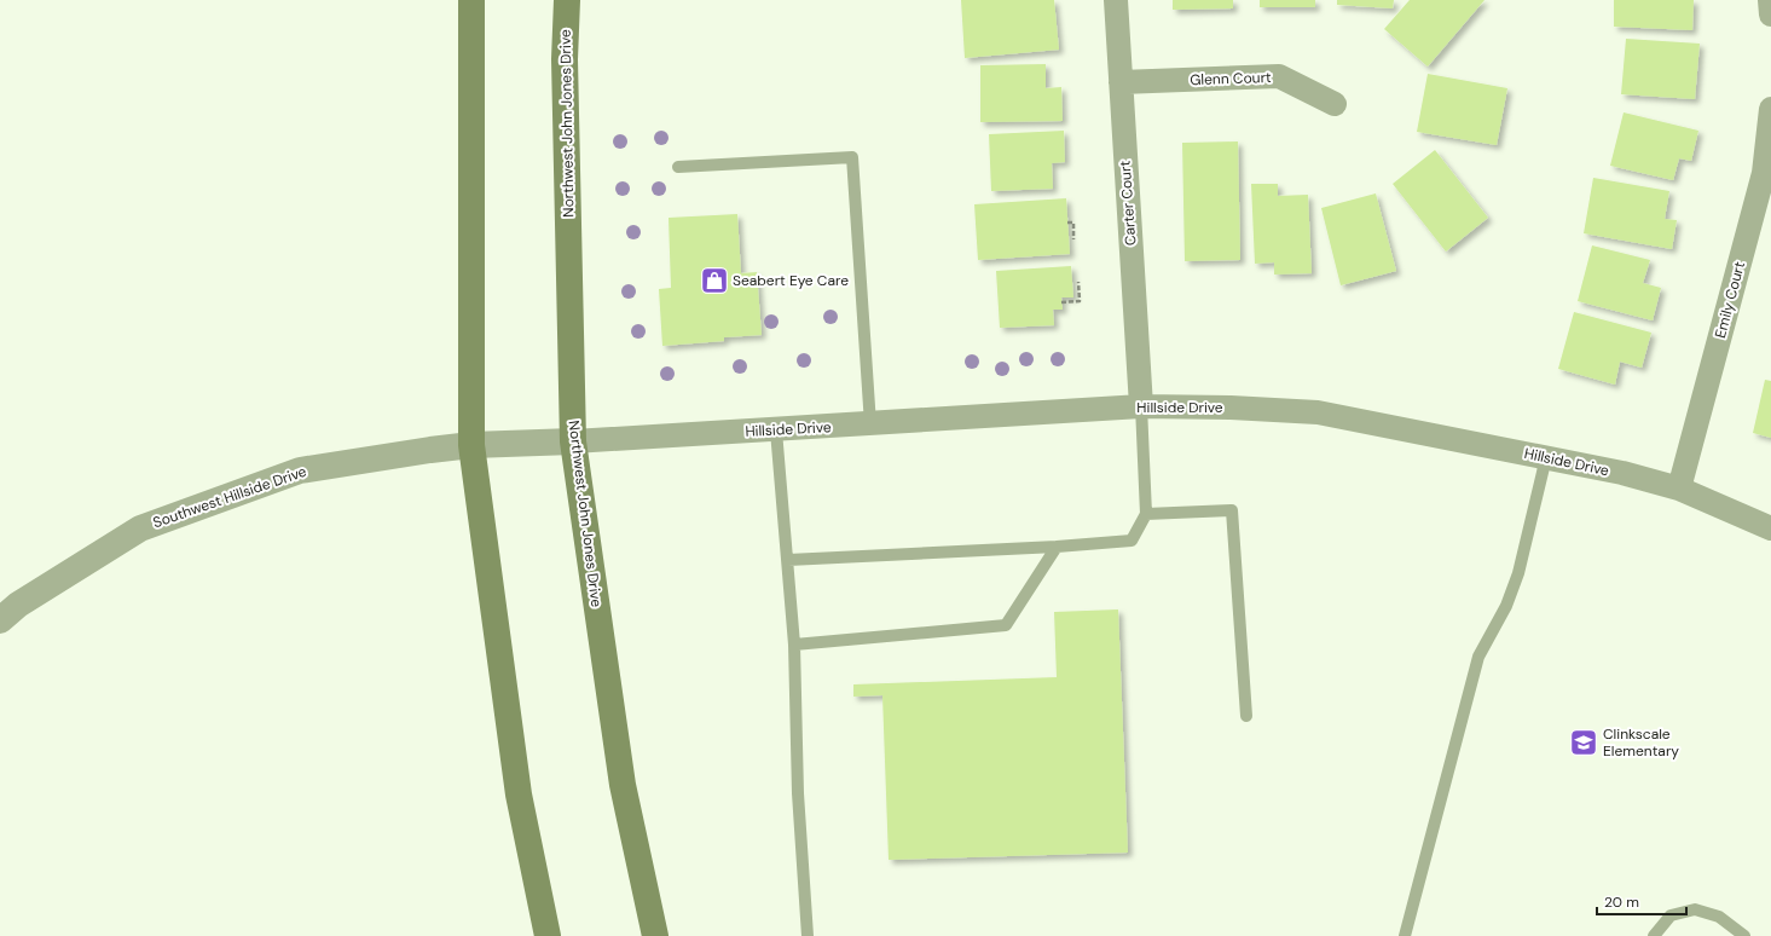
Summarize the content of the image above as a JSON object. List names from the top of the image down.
{
  "streets": {
    "main road": ["Northwest John Jones Drive"],
    "street": [
      "Glenn Court",
      "Carter Court",
      "Emily Court",
      "Hillside Drive",
      "Southwest Hillside Drive"
    ]
  },
  "crossings": [
    ["Glenn Court", "Carter Court"],
    ["Northwest John Jones Drive", "Hillside Drive"],
    ["Northwest John Jones Drive", "Southwest Hillside Drive"],
    ["Carter Court", "Hillside Drive"],
    ["Emily Court", "Hillside Drive"],
    ["Hillside Drive", "Southwest Hillside Drive"]
  ],
  "places": {
    "shop": ["Seabert Eye Care"],
    "school or university": ["Clinkscale Elementary"]
  },
  "scale_bar": "20 m"
}
